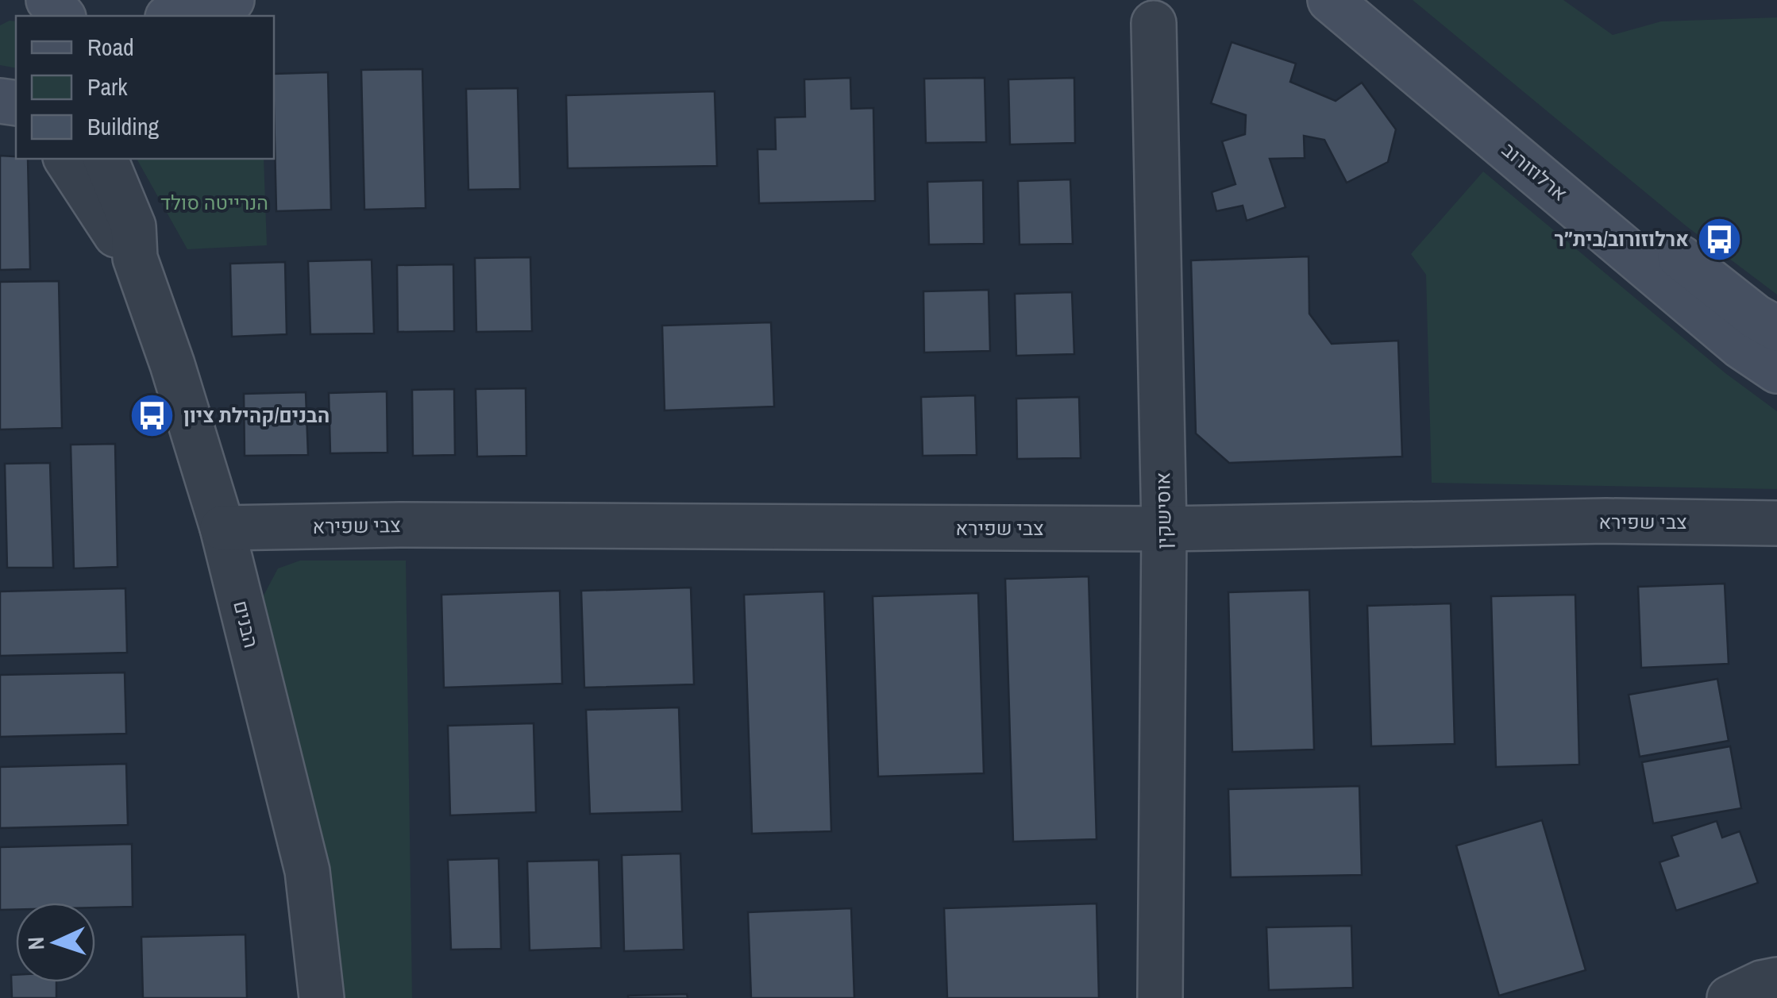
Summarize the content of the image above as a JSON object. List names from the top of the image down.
{
  "streets": {
    "main road": ["ארלוזורוב"],
    "street": ["אוסישקין", "צבי שפירא", "הבנים"]
  },
  "crossings": [
    ["אוסישקין", "צבי שפירא"],
    ["צבי שפירא", "הבנים"]
  ],
  "parks": ["הנרייטה סולד"],
  "places": {
    "bus stop": ["ארלוזורוב/בית״ר", "הבנים/קהילת ציון"]
  },
  "legend": ["Road", "Park", "Building"],
  "north": "left"
}
